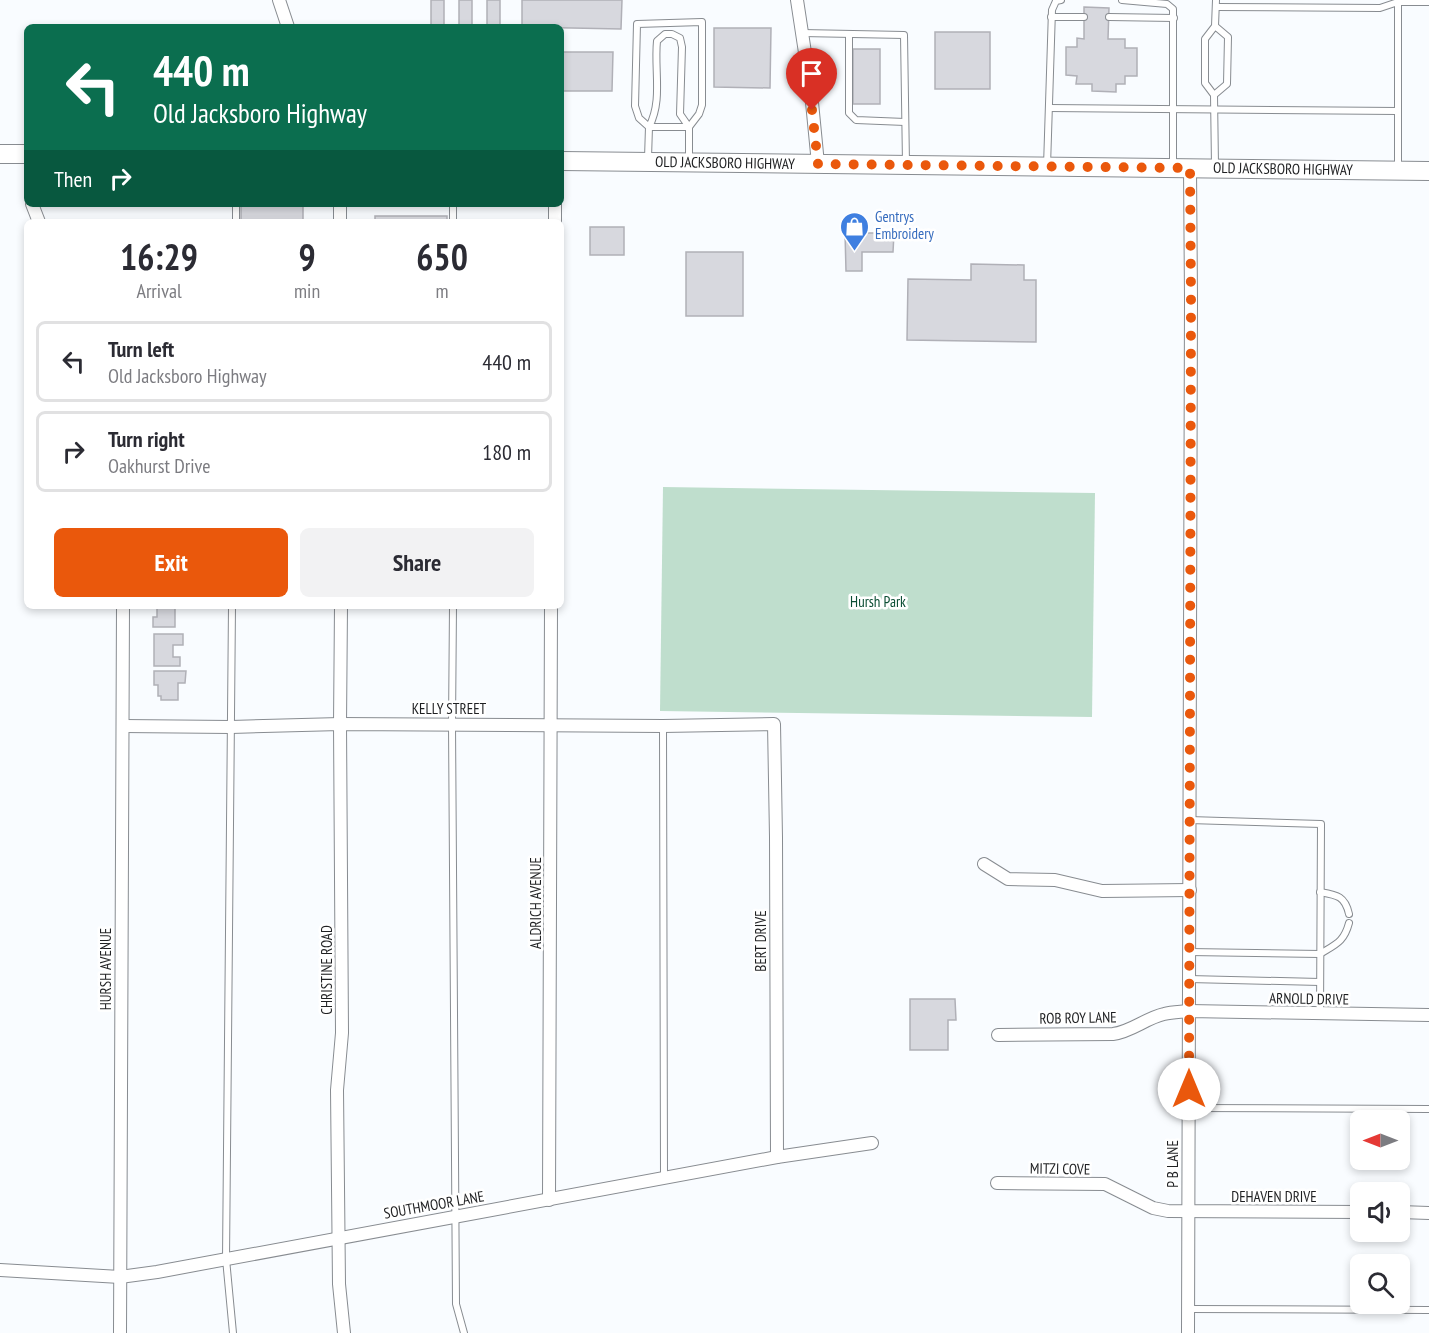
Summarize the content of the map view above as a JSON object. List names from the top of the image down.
{
  "streets": {
    "main road": ["OLD JACKSBORO HIGHWAY"],
    "street": [
      "KELLY STREET",
      "ALDRICH AVENUE",
      "BERT DRIVE",
      "HURSH AVENUE",
      "CHRISTINE ROAD",
      "ARNOLD DRIVE",
      "ROB ROY LANE",
      "P B LANE",
      "MITZI COVE",
      "DEHAVEN DRIVE",
      "SOUTHMOOR LANE"
    ]
  },
  "crossings": [
    ["OLD JACKSBORO HIGHWAY", "P B LANE"],
    ["KELLY STREET", "ALDRICH AVENUE"],
    ["KELLY STREET", "BERT DRIVE"],
    ["KELLY STREET", "HURSH AVENUE"],
    ["KELLY STREET", "CHRISTINE ROAD"],
    ["ALDRICH AVENUE", "SOUTHMOOR LANE"],
    ["BERT DRIVE", "SOUTHMOOR LANE"],
    ["HURSH AVENUE", "SOUTHMOOR LANE"],
    ["CHRISTINE ROAD", "SOUTHMOOR LANE"],
    ["ARNOLD DRIVE", "ROB ROY LANE"],
    ["ARNOLD DRIVE", "P B LANE"],
    ["ROB ROY LANE", "P B LANE"],
    ["P B LANE", "MITZI COVE"],
    ["P B LANE", "DEHAVEN DRIVE"],
    ["MITZI COVE", "DEHAVEN DRIVE"]
  ],
  "parks": ["Hursh Park"],
  "places": {
    "shop": ["Gentrys Embroidery"]
  },
  "north": "left",
  "page": {
    "turn": ["440 m", "Old Jacksboro Highway"],
    "then": "Then",
    "eta": [
      "16:29",
      "Arrival",
      "9",
      "min",
      "650",
      "m"
    ],
    "list": [
      {
        "name": "Turn left",
        "note": "Old Jacksboro Highway",
        "value": "440 m"
      },
      {
        "name": "Turn right",
        "note": "Oakhurst Drive",
        "value": "180 m"
      }
    ],
    "buttons": ["Exit", "Share"]
  }
}
